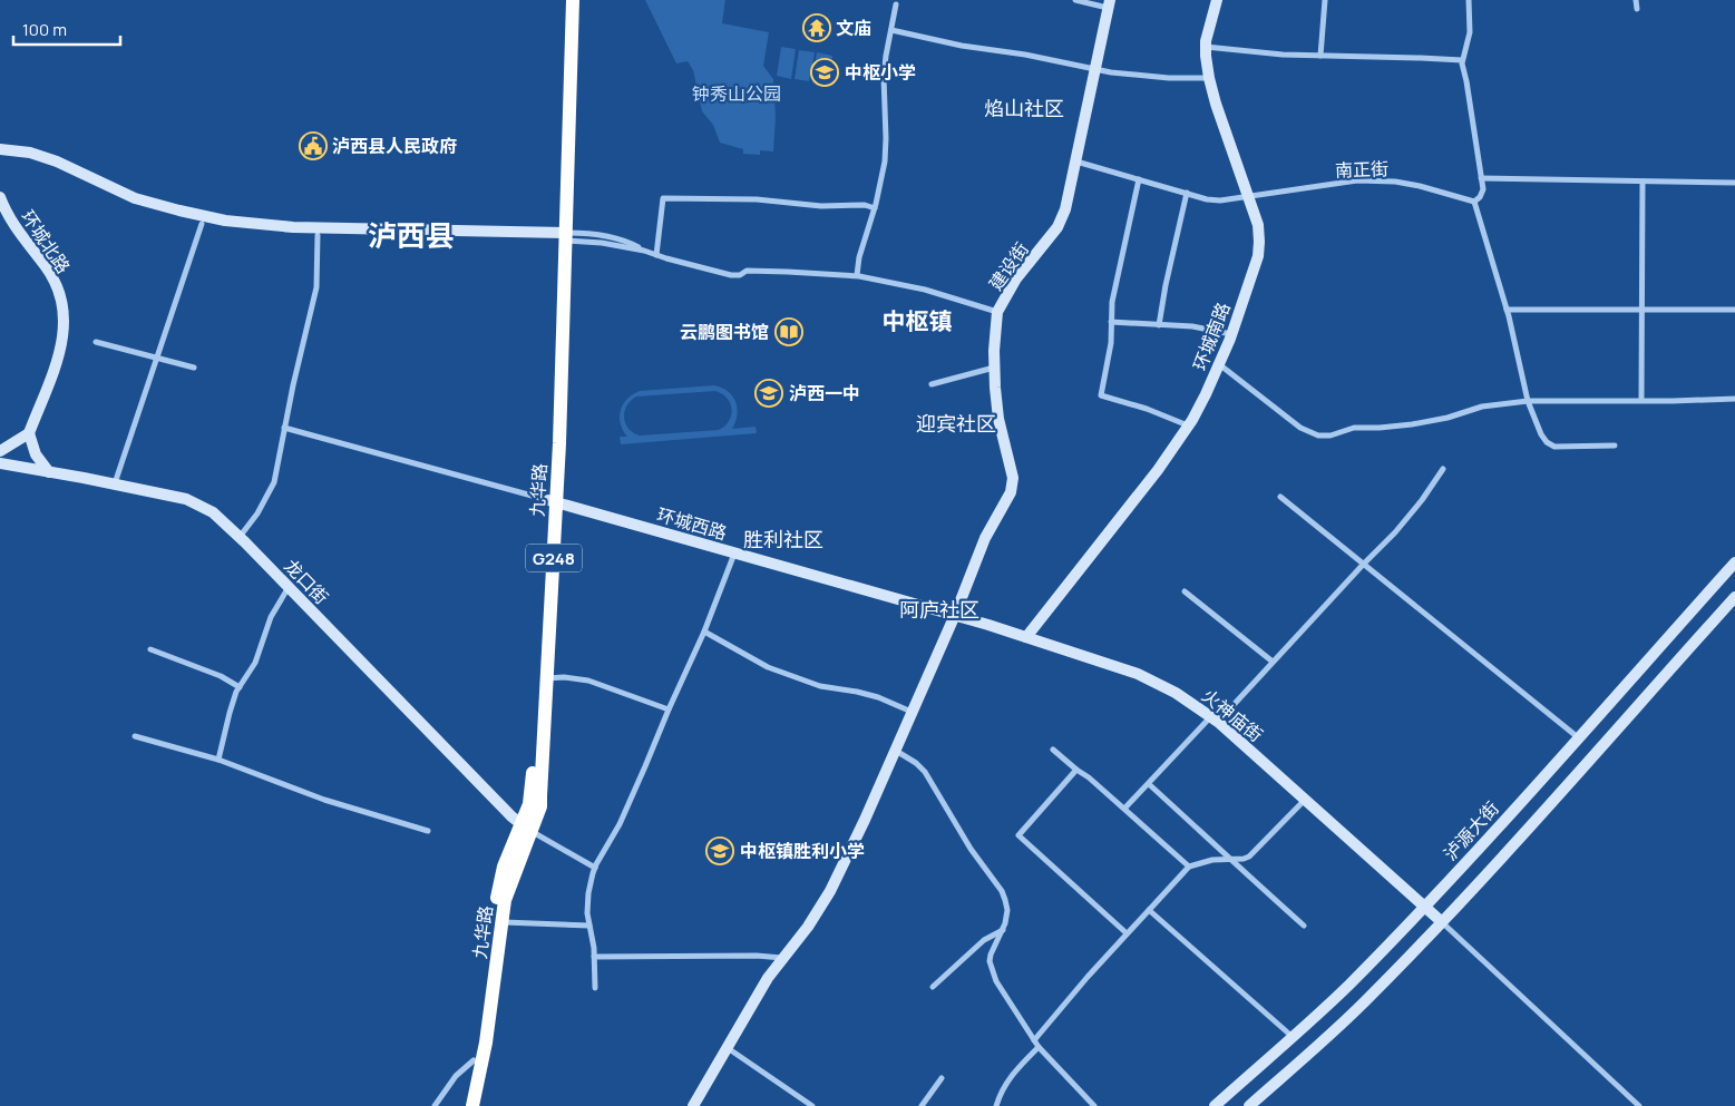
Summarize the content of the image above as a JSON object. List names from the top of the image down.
{
  "streets": {
    "highway": ["九华路", "G248"],
    "main road": [
      "环城北路",
      "建设街",
      "环城南路",
      "环城西路",
      "龙口街",
      "火神庙街",
      "泸源大街"
    ],
    "street": ["南正街"]
  },
  "crossings": [
    ["南正街", "建设街"],
    ["南正街", "环城南路"],
    ["建设街", "环城西路"],
    ["建设街", "火神庙街"],
    ["环城南路", "火神庙街"],
    ["九华路", "环城西路"],
    ["九华路", "龙口街"],
    ["环城西路", "火神庙街"],
    ["火神庙街", "泸源大街"]
  ],
  "districts": [
    "焰山社区",
    "泸西县",
    "中枢镇",
    "迎宾社区",
    "胜利社区",
    "阿庐社区"
  ],
  "parks": ["钟秀山公园"],
  "places": {
    "temple": ["文庙"],
    "school or university": ["中枢小学", "泸西一中", "中枢镇胜利小学"],
    "public building": ["泸西县人民政府"],
    "library": ["云鹏图书馆"]
  },
  "scale_bar": "100 m"
}
